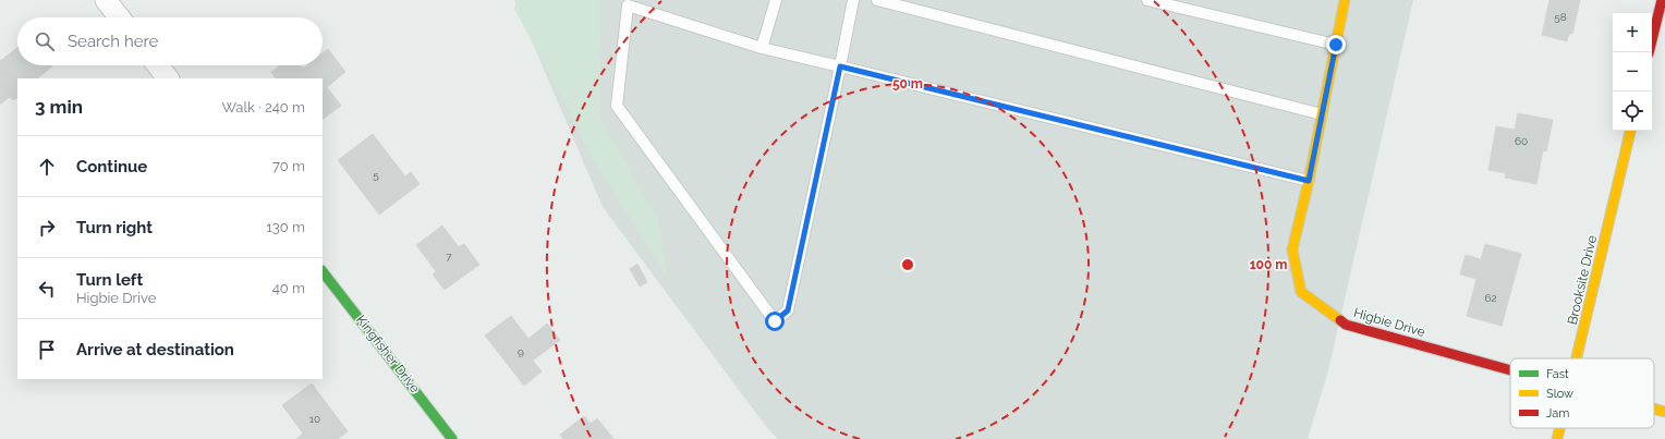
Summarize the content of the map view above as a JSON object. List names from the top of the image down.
{
  "streets": {
    "street": ["Brooksite Drive", "Higbie Drive", "Kingfisher Drive"]
  },
  "house_numbers": [
    "58",
    "60",
    "5",
    "7",
    "62",
    "9",
    "10"
  ],
  "legend": ["Fast", "Slow", "Jam"],
  "page": {
    "map_buttons": ["+", "−"],
    "search": "Search here",
    "heading": ["3 min", "Walk · 240 m"],
    "list": [
      ["Continue", "70 m"],
      ["Turn right", "130 m"],
      ["Turn left", "Higbie Drive", "40 m"],
      "Arrive at destination"
    ]
  },
  "rings": ["50 m", "100 m"]
}
